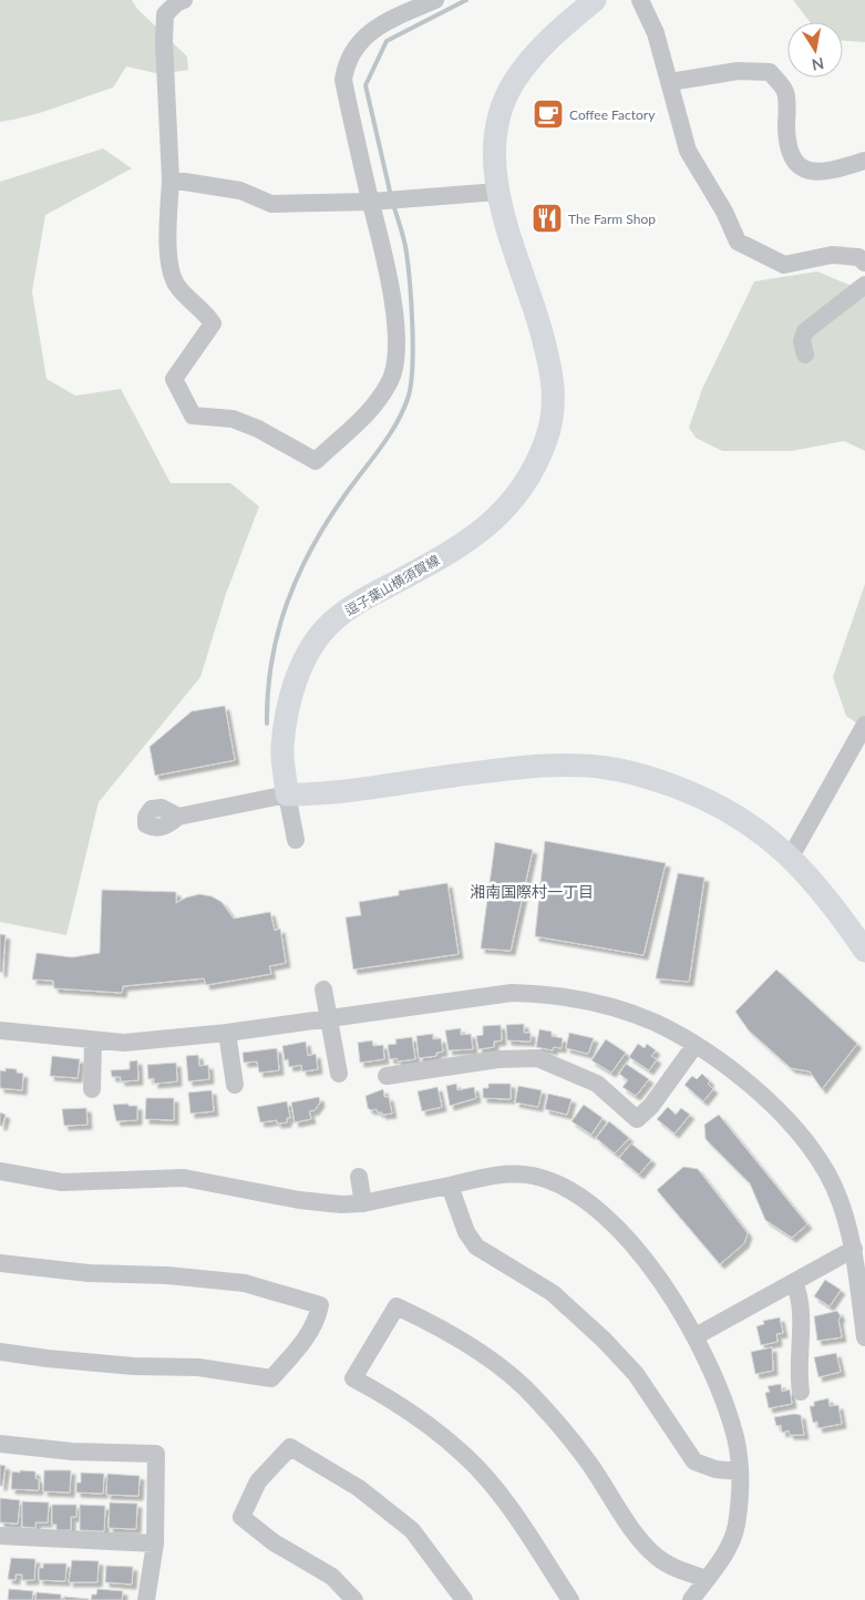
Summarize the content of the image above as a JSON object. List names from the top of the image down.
{
  "streets": {
    "main road": ["逗子葉山横須賀線"]
  },
  "districts": ["湘南国際村一丁目"],
  "places": {
    "cafe": ["Coffee Factory"],
    "restaurant": ["The Farm Shop"]
  },
  "north": "bottom"
}
